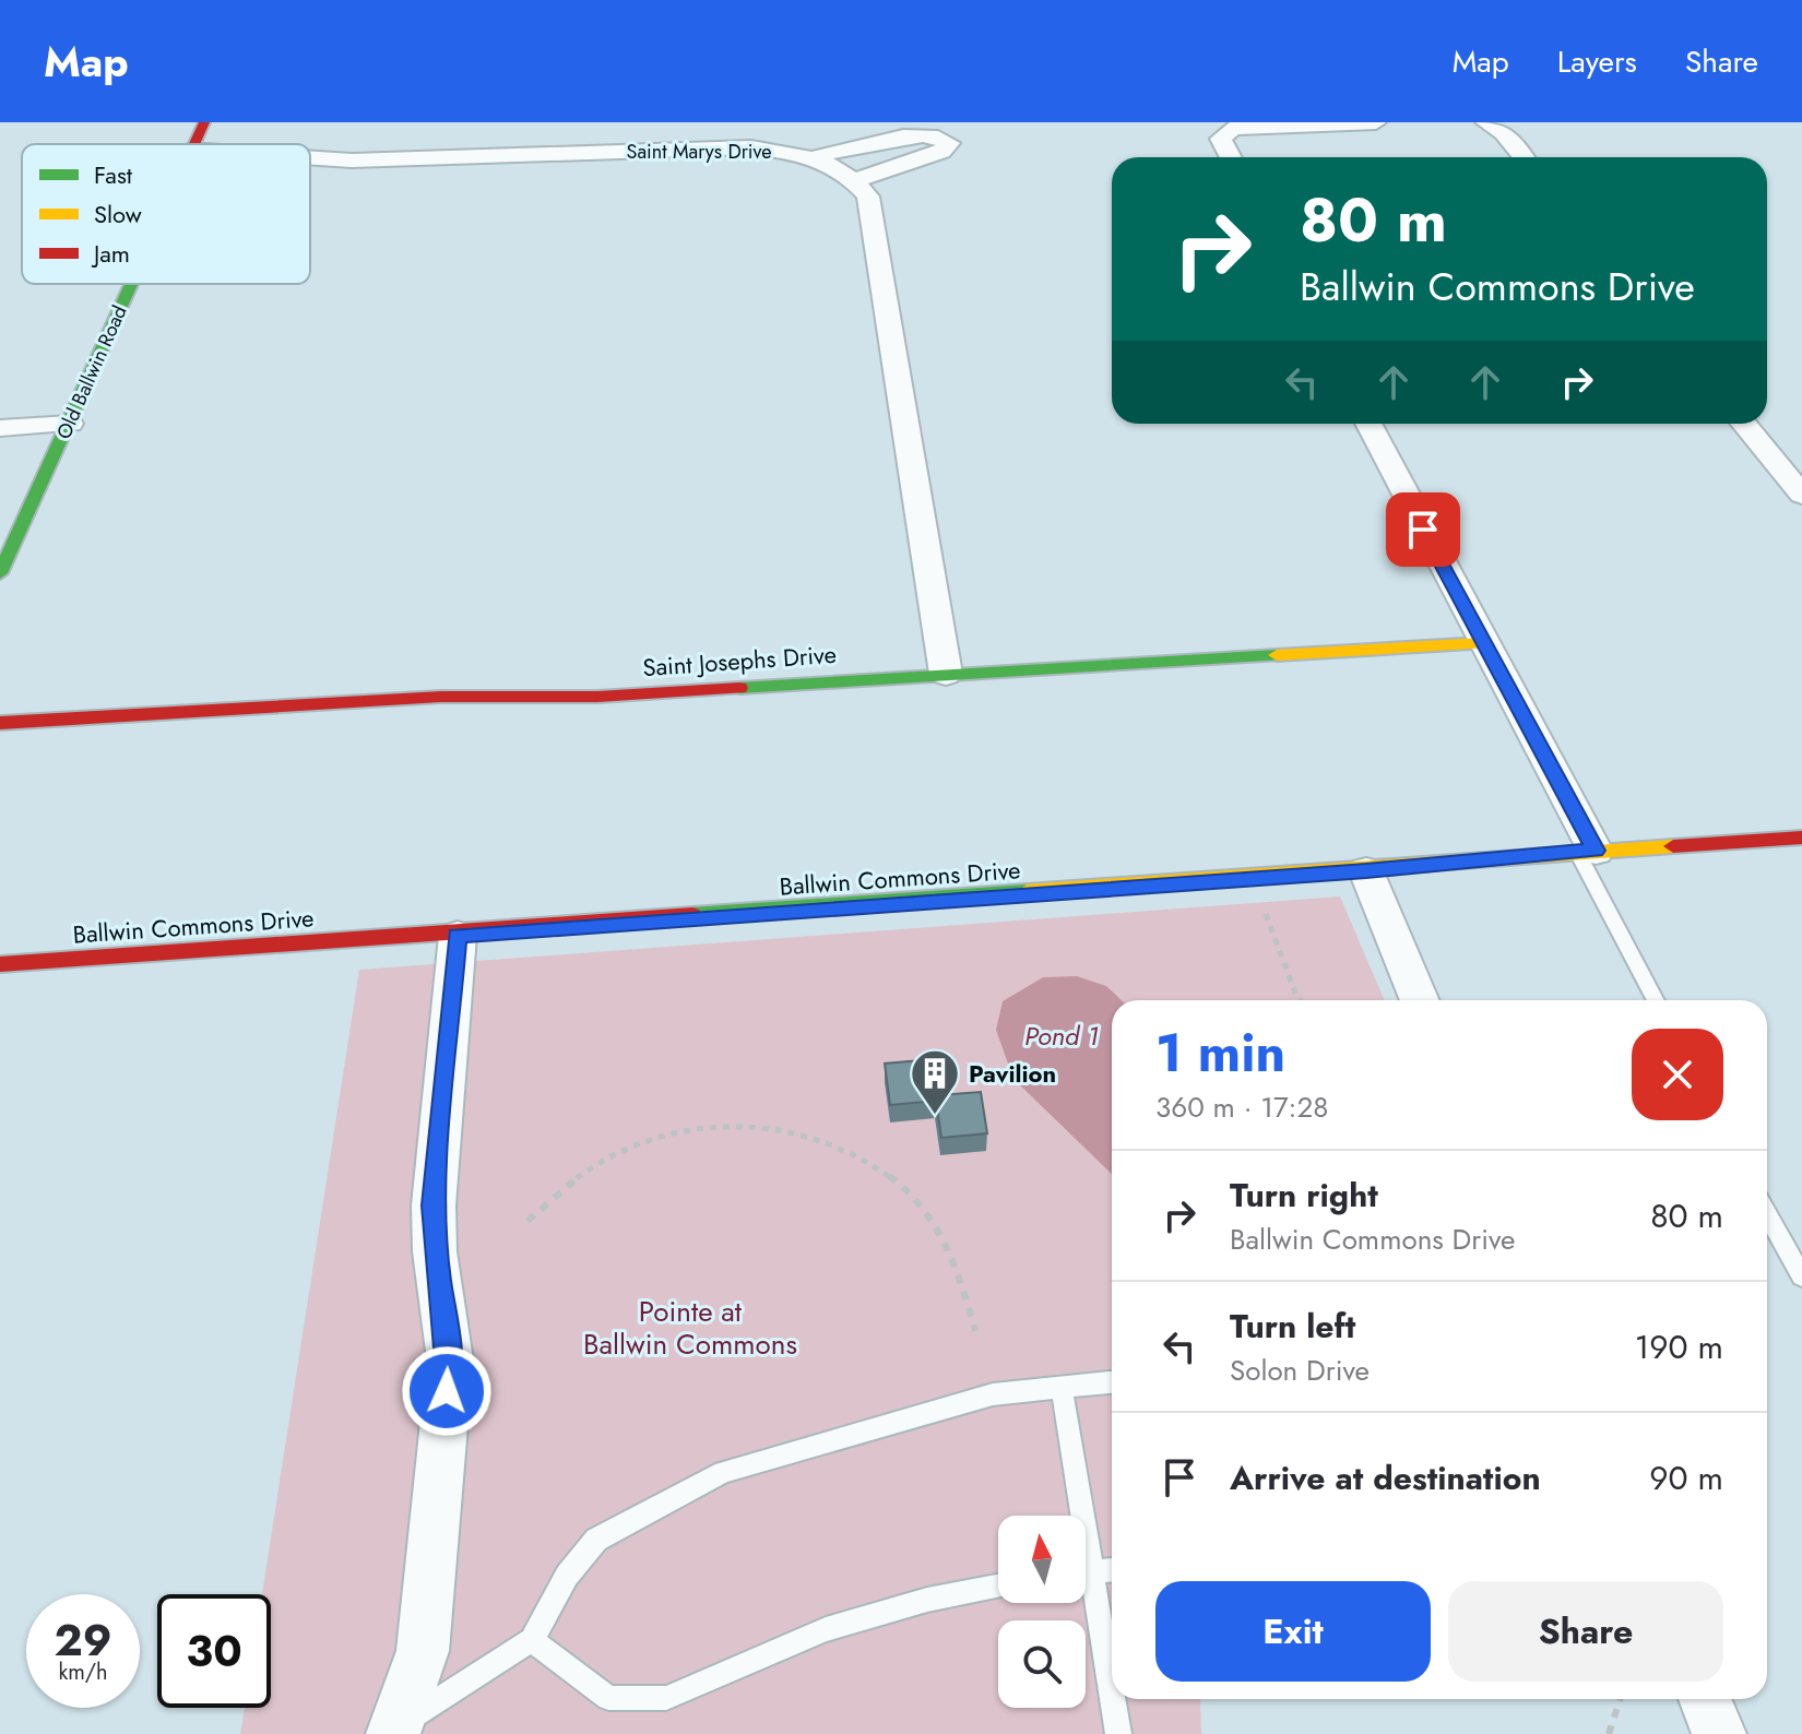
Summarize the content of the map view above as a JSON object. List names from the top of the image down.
{
  "streets": {
    "street": [
      "Saint Marys Drive",
      "Old Ballwin Road",
      "Saint Josephs Drive",
      "Ballwin Commons Drive"
    ]
  },
  "water": ["Pond 1"],
  "parks": ["Pointe at Ballwin Commons"],
  "places": {
    "building": ["Pavilion"]
  },
  "legend": ["Fast", "Slow", "Jam"],
  "north": "top",
  "page": {
    "header": "Map",
    "nav": ["Map", "Layers", "Share"],
    "turn": ["80 m", "Ballwin Commons Drive"],
    "heading": ["1 min", "360 m · 17:28"],
    "list": [
      {
        "name": "Turn right",
        "note": "Ballwin Commons Drive",
        "value": "80 m"
      },
      {
        "name": "Turn left",
        "note": "Solon Drive",
        "value": "190 m"
      },
      {
        "name": "Arrive at destination",
        "value": "90 m"
      }
    ],
    "buttons": ["Exit", "Share"],
    "speed": "29 km/h",
    "limit": "30"
  }
}
